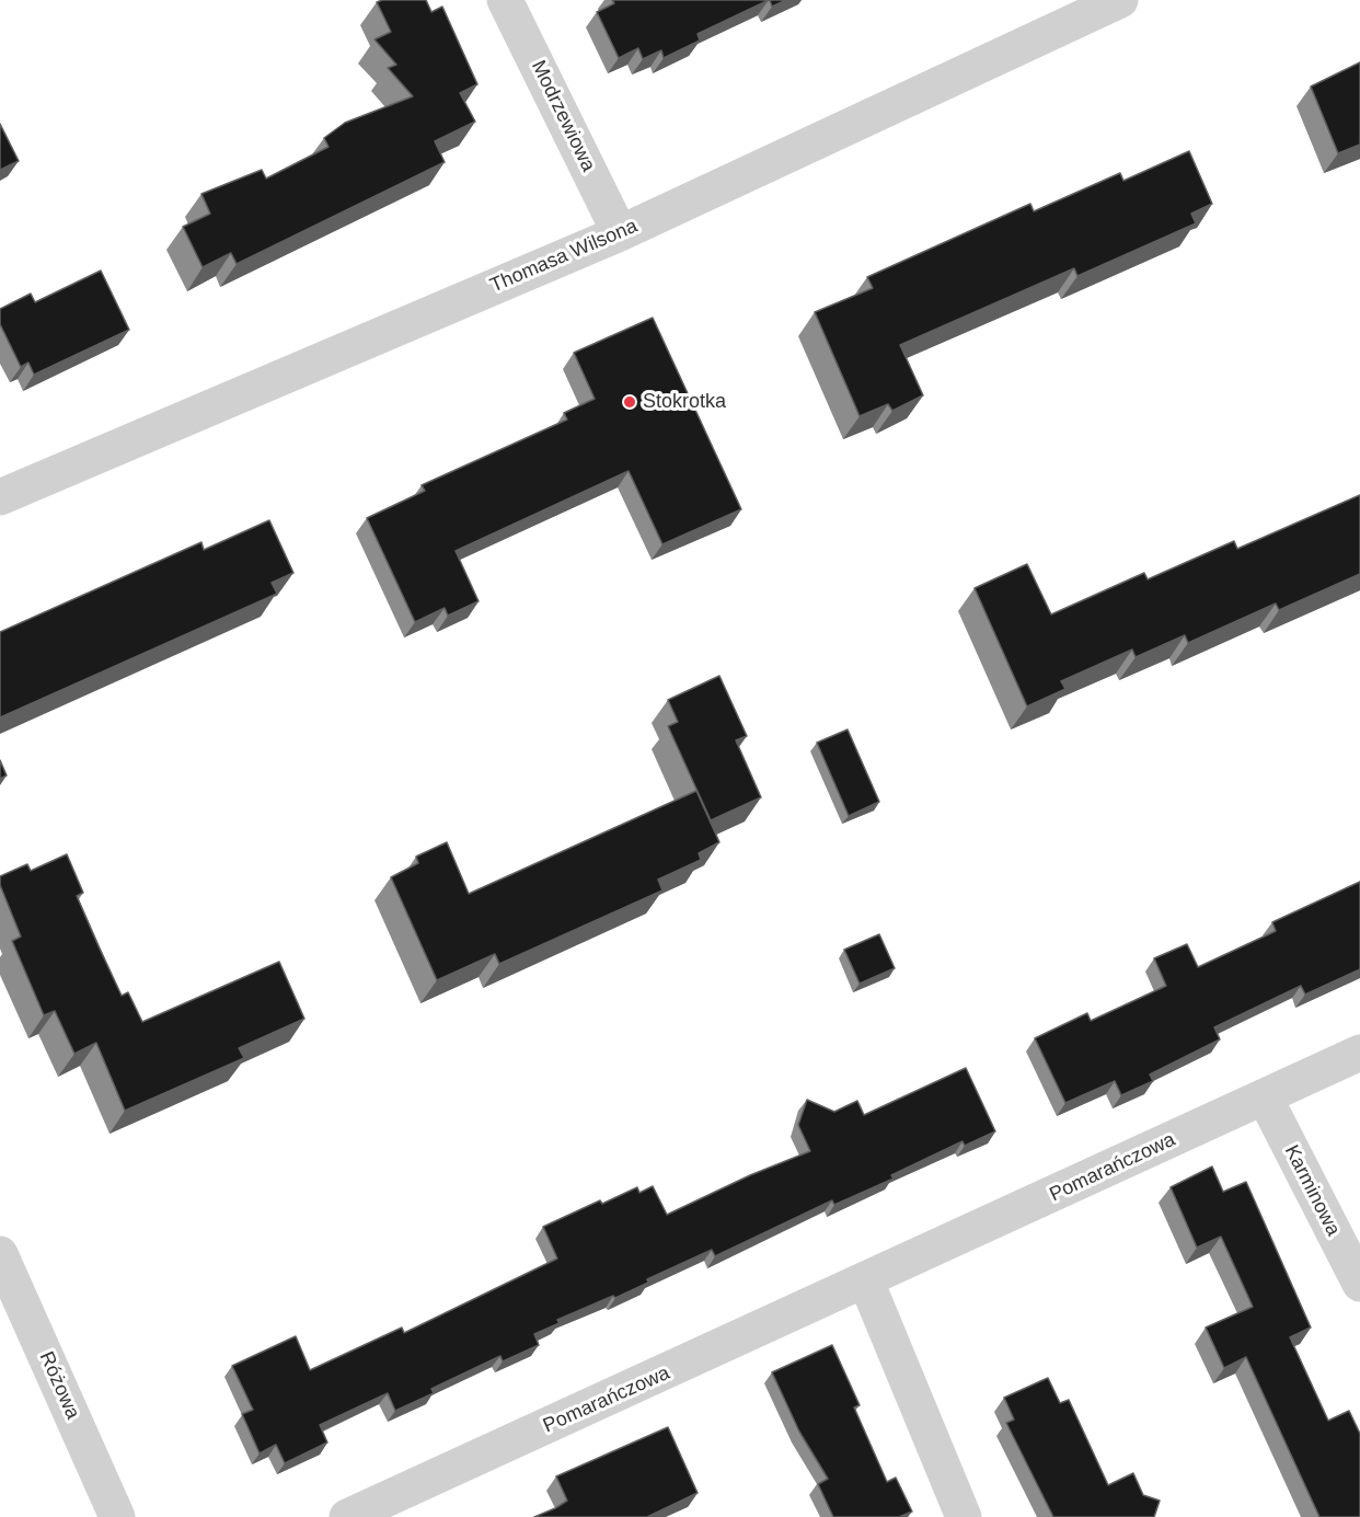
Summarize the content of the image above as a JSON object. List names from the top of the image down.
{
  "streets": {
    "street": [
      "Modrzewiowa",
      "Thomasa Wilsona",
      "Pomarańczowa",
      "Karminowa",
      "Różowa"
    ]
  },
  "crossings": [
    ["Modrzewiowa", "Thomasa Wilsona"],
    ["Pomarańczowa", "Karminowa"]
  ],
  "places": ["Stokrotka"]
}
